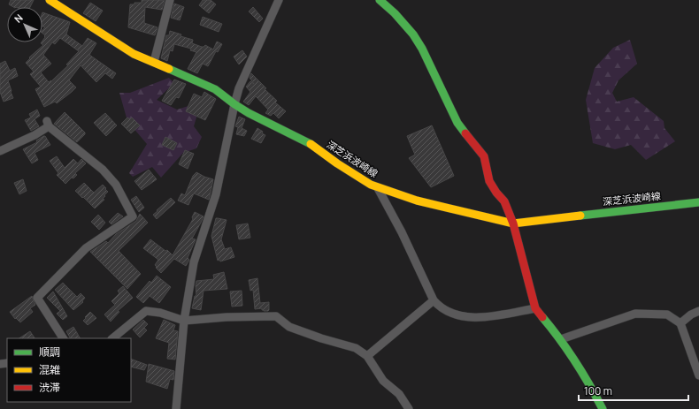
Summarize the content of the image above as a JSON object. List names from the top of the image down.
{
  "streets": {
    "main road": ["深芝浜波崎線"]
  },
  "legend": ["順調", "混雑", "渋滞"],
  "scale_bar": "100 m",
  "north": "top left"
}
